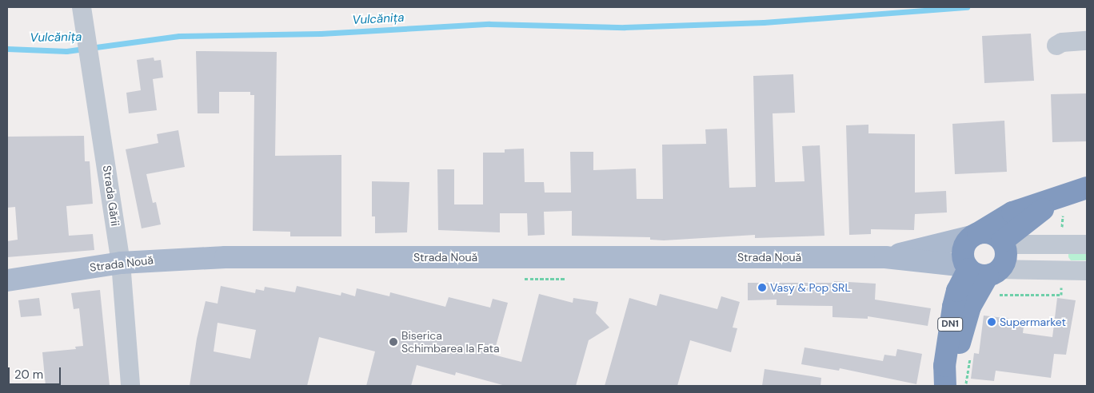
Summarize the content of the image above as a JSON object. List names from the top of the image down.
{
  "streets": {
    "highway": ["DN1"],
    "main road": ["Strada Nouă"],
    "street": ["Strada Gării"]
  },
  "crossings": [
    ["Strada Gării", "Strada Nouă"],
    ["Strada Nouă", "DN1"]
  ],
  "water": ["Vulcănița"],
  "places": ["Vasy & Pop SRL", "Supermarket", "Biserica Schimbarea la Fata"],
  "scale_bar": "20 m"
}
